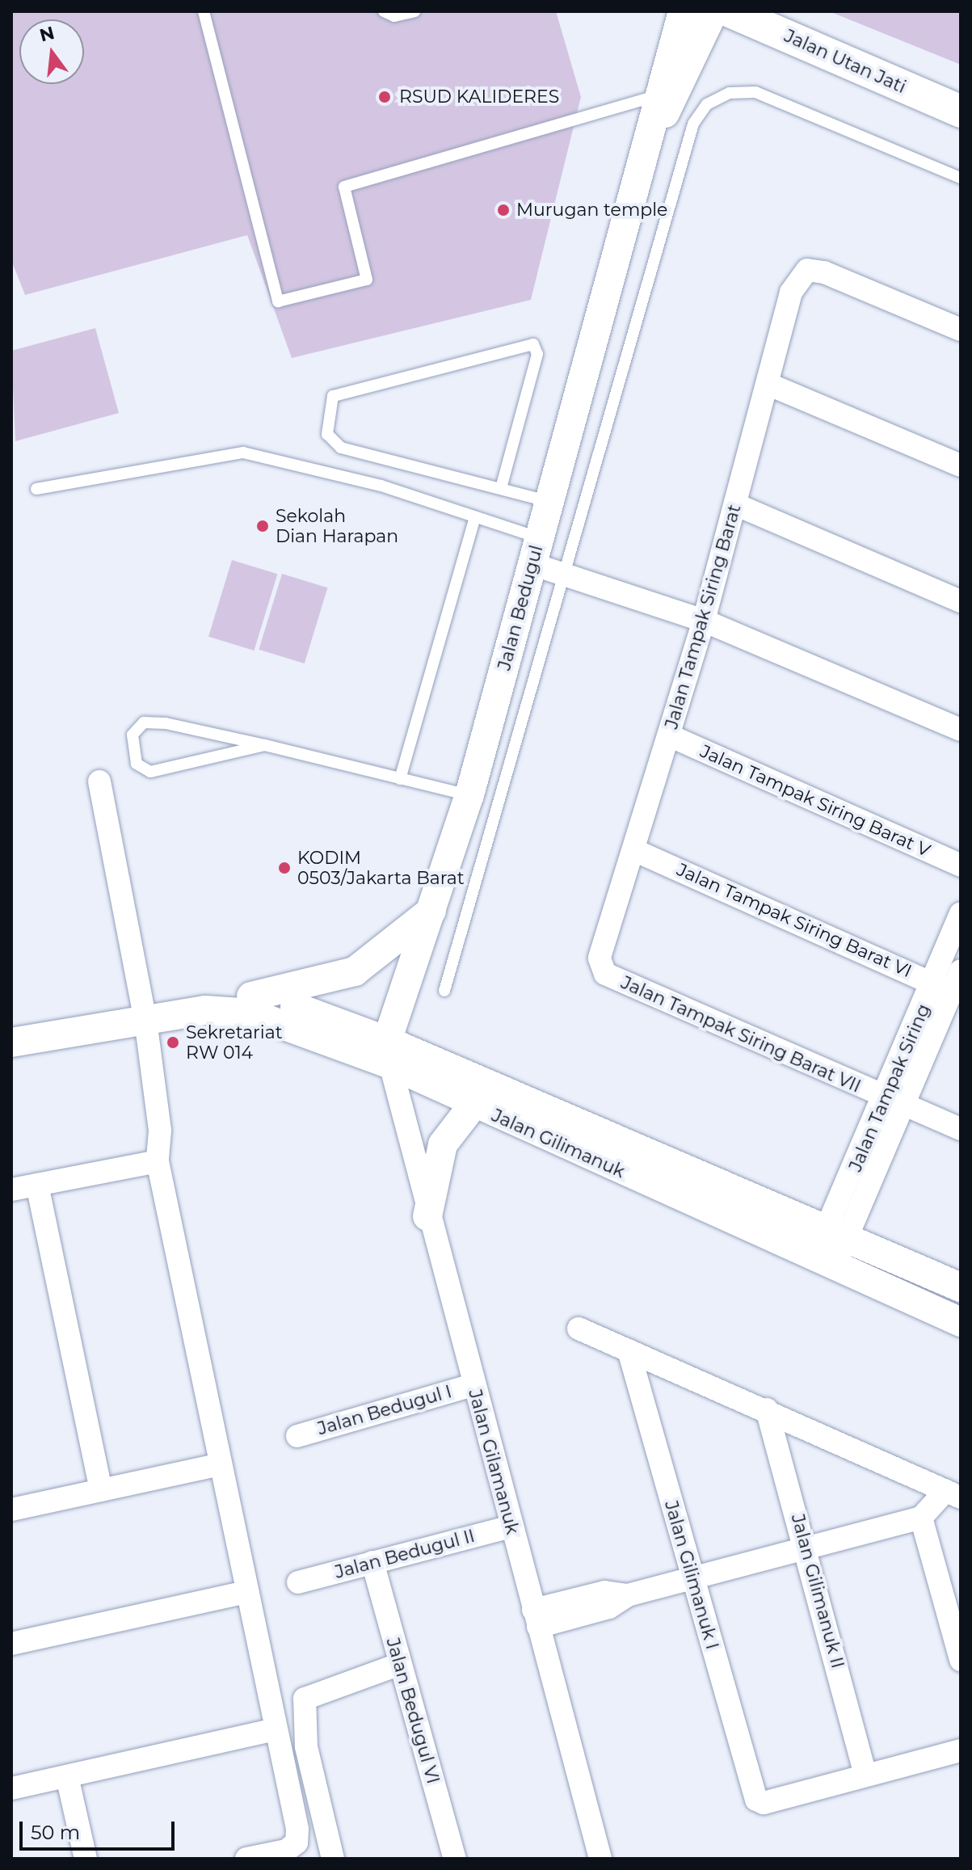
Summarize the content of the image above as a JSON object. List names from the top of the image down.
{
  "streets": {
    "main road": ["Jalan Utan Jati"],
    "street": [
      "Jalan Bedugul",
      "Jalan Tampak Siring Barat",
      "Jalan Tampak Siring Barat V",
      "Jalan Tampak Siring Barat VI",
      "Jalan Tampak Siring Barat VII",
      "Jalan Tampak Siring",
      "Jalan Gilimanuk",
      "Jalan Bedugul I",
      "Jalan Gilamanuk",
      "Jalan Bedugul II",
      "Jalan Gilimanuk I",
      "Jalan Gilimanuk II",
      "Jalan Bedugul VI"
    ]
  },
  "crossings": [
    ["Jalan Bedugul", "Jalan Gilimanuk"],
    ["Jalan Bedugul", "Jalan Gilamanuk"],
    ["Jalan Tampak Siring Barat", "Jalan Tampak Siring Barat V"],
    ["Jalan Tampak Siring Barat", "Jalan Tampak Siring Barat VI"],
    ["Jalan Tampak Siring Barat", "Jalan Tampak Siring Barat VII"],
    ["Jalan Tampak Siring Barat VI", "Jalan Tampak Siring"],
    ["Jalan Tampak Siring Barat VII", "Jalan Tampak Siring"],
    ["Jalan Tampak Siring", "Jalan Gilimanuk"],
    ["Jalan Gilimanuk", "Jalan Gilamanuk"],
    ["Jalan Bedugul I", "Jalan Gilamanuk"],
    ["Jalan Gilamanuk", "Jalan Bedugul II"],
    ["Jalan Bedugul II", "Jalan Bedugul VI"],
    ["Jalan Gilimanuk I", "Jalan Gilimanuk II"]
  ],
  "places": [
    "RSUD KALIDERES",
    "Murugan temple",
    "Sekolah Dian Harapan",
    "KODIM 0503/Jakarta Barat",
    "Sekretariat RW 014"
  ],
  "scale_bar": "50 m",
  "north": "top"
}
